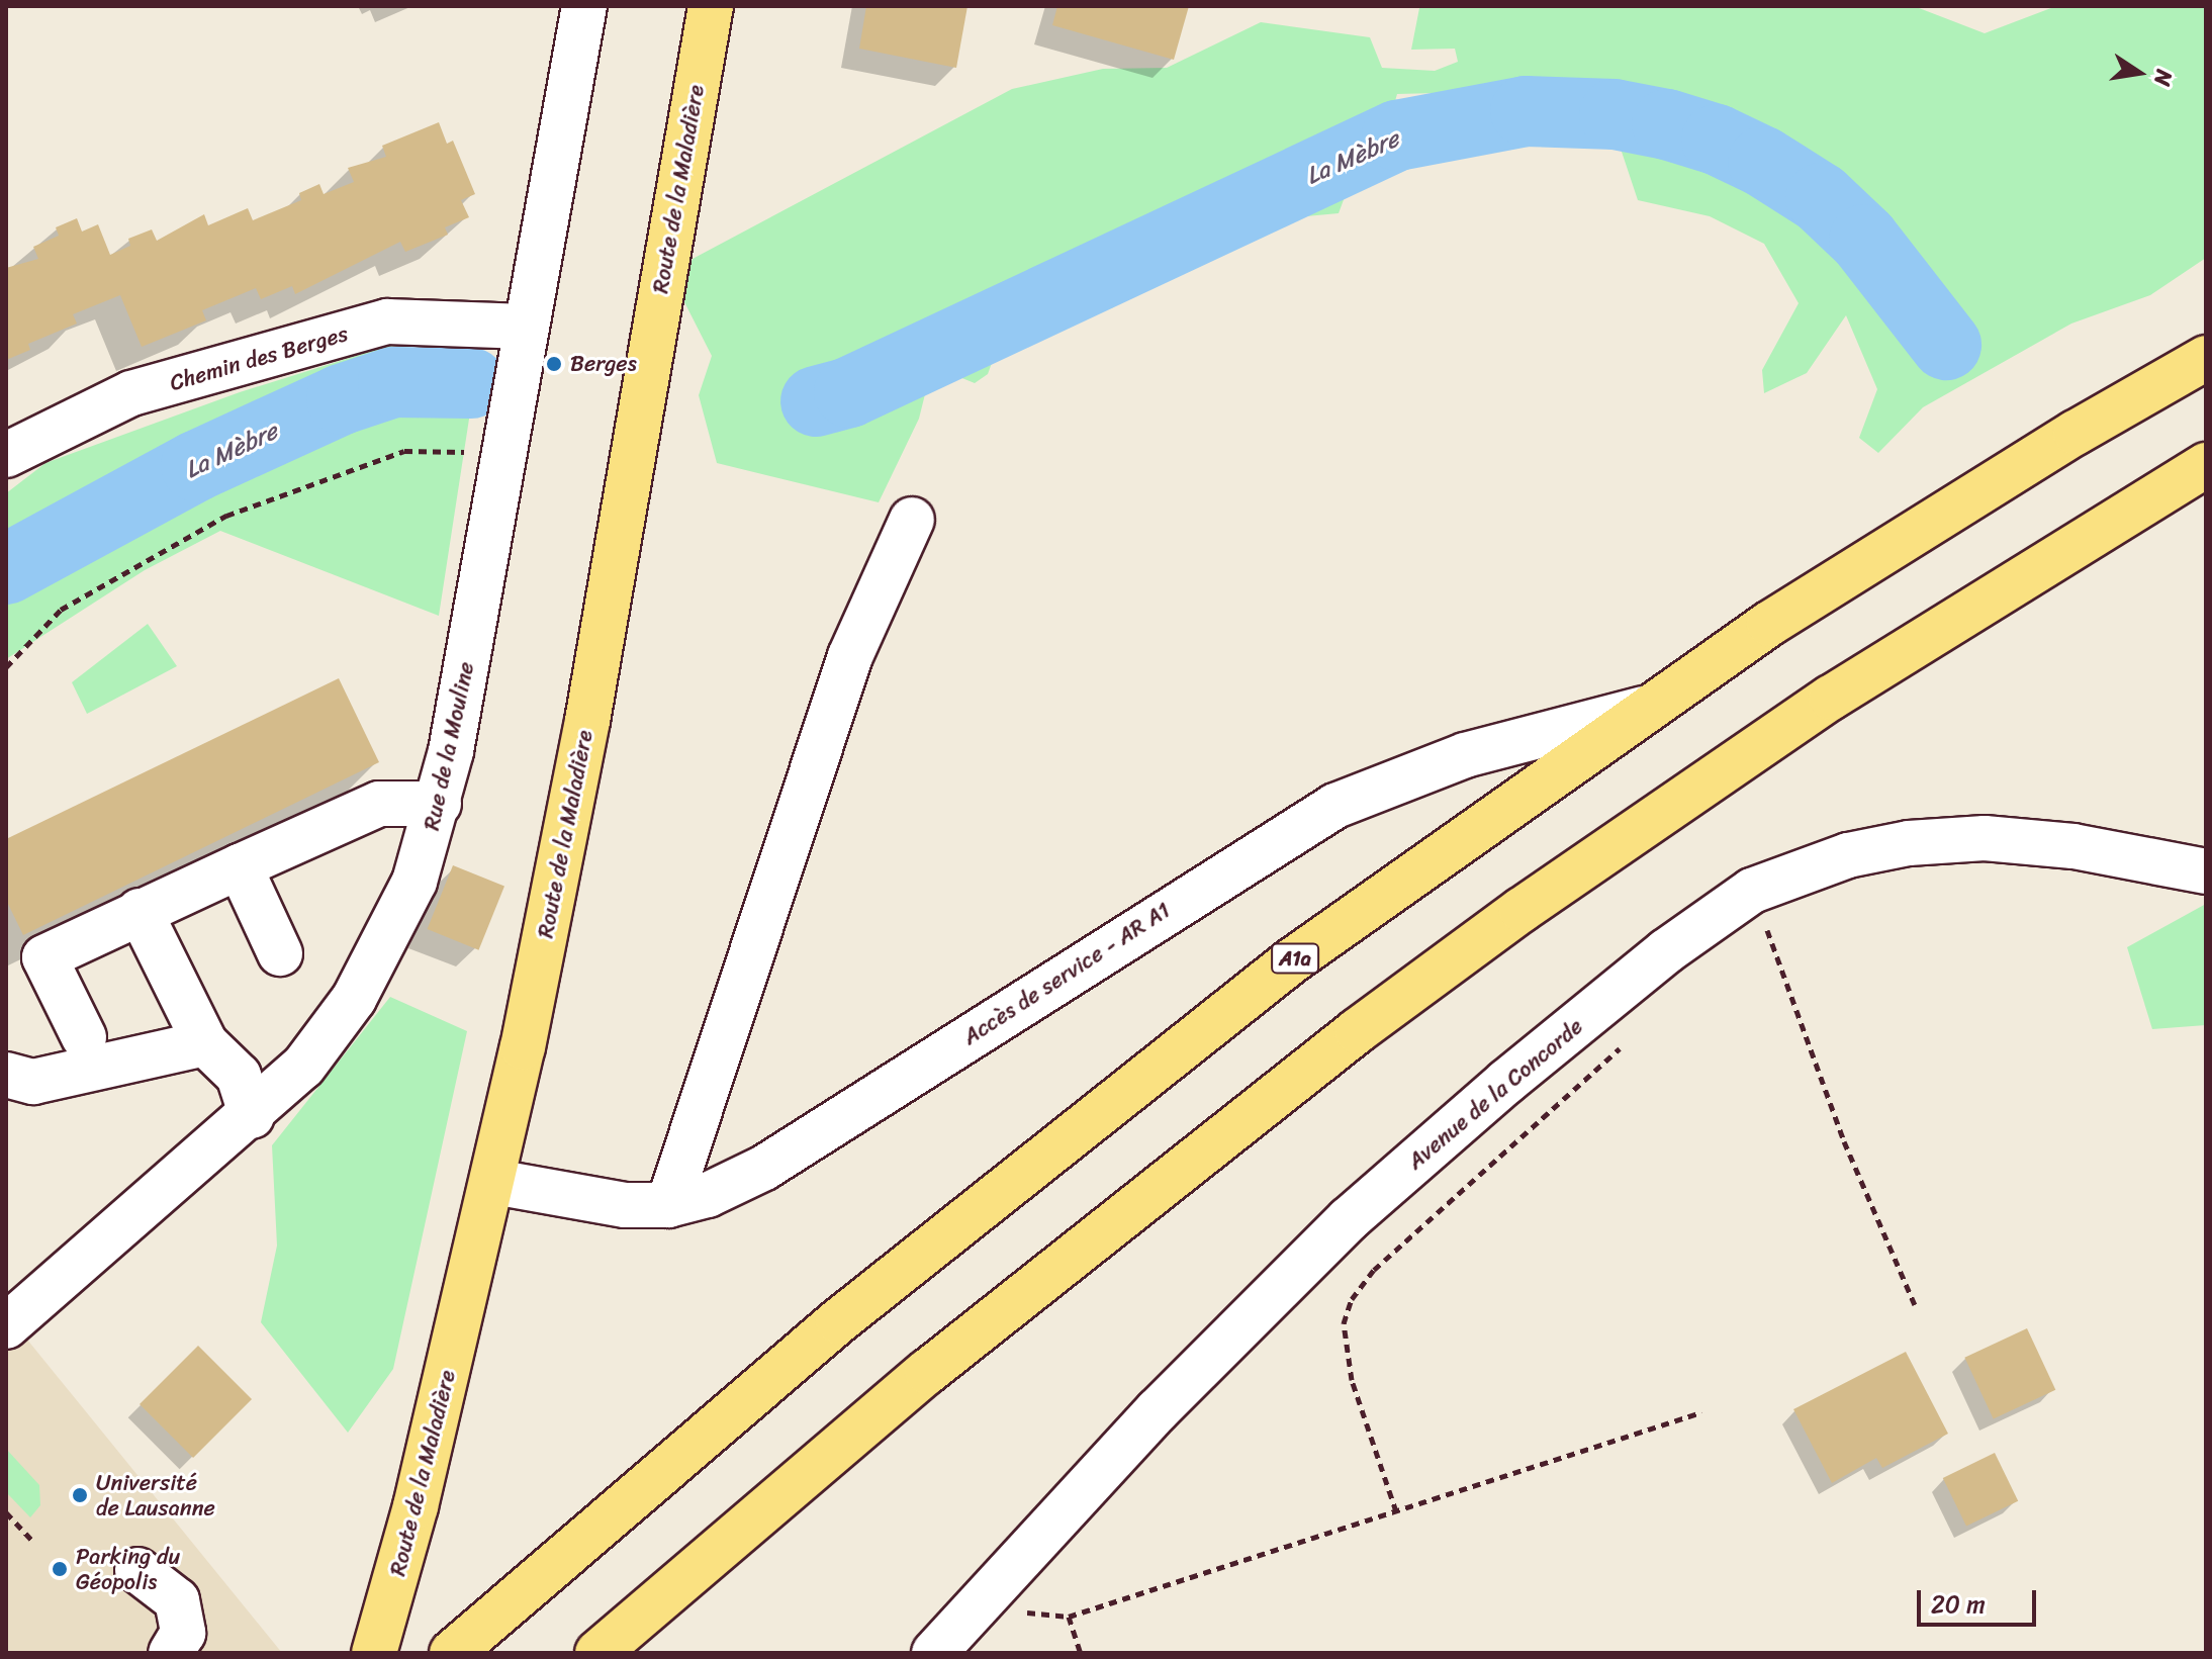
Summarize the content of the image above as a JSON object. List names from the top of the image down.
{
  "streets": {
    "main road": ["Route de la Maladière", "A1a"],
    "street": [
      "Chemin des Berges",
      "Rue de la Mouline",
      "Accès de service - AR A1",
      "Avenue de la Concorde"
    ]
  },
  "crossings": [
    ["Route de la Maladière", "Accès de service - AR A1"],
    ["Chemin des Berges", "Rue de la Mouline"],
    ["A1a", "Accès de service - AR A1"]
  ],
  "water": ["La Mèbre"],
  "places": ["Berges", "Université de Lausanne", "Parking du Géopolis"],
  "scale_bar": "20 m",
  "north": "right"
}
